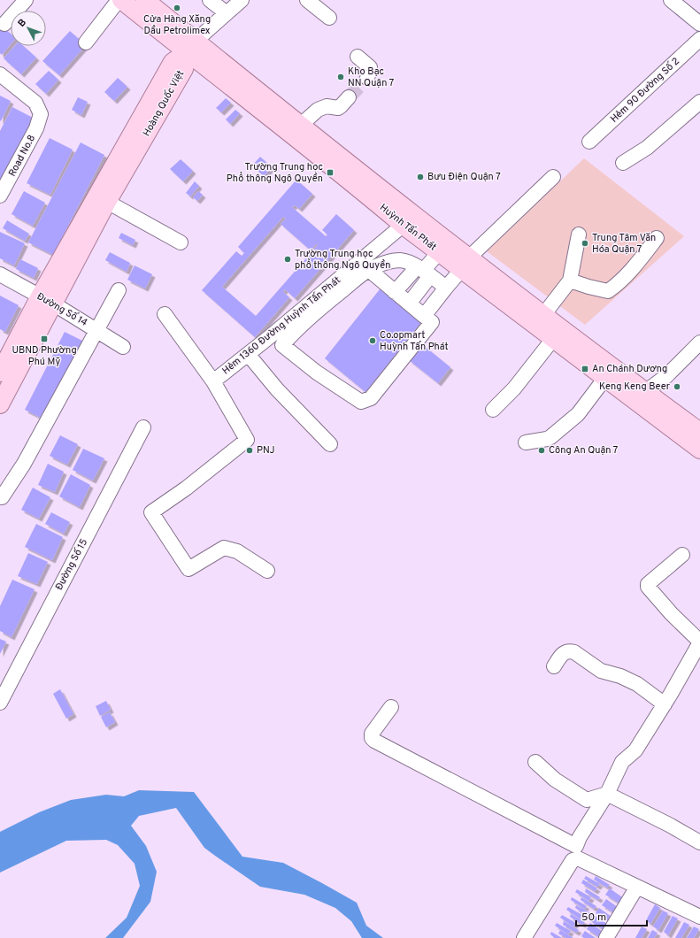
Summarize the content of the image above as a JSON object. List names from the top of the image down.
{
  "streets": {
    "main road": ["Hoàng Quốc Việt", "Huỳnh Tấn Phát"],
    "street": [
      "Hẻm 90 Đường Số 2",
      "Road No.8",
      "Đường Số 14",
      "Hẻm 1360 Đường Huỳnh Tấn Phát",
      "Đường Số 15"
    ]
  },
  "crossings": [
    ["Hoàng Quốc Việt", "Huỳnh Tấn Phát"],
    ["Hoàng Quốc Việt", "Đường Số 14"],
    ["Huỳnh Tấn Phát", "Hẻm 1360 Đường Huỳnh Tấn Phát"]
  ],
  "places": {
    "other": [
      "Cửa Hàng Xăng Dầu Petrolimex",
      "Kho Bạc NN Quận 7",
      "Bưu Điện Quận 7",
      "Trung Tâm Văn Hóa Quận 7",
      "Trường Trung học phổ thông Ngô Quyền",
      "Co.opmart Huỳnh Tấn Phát",
      "Keng Keng Beer",
      "PNJ",
      "Công An Quận 7"
    ],
    "transit": ["Trường Trung học Phổ thông Ngô Quyền", "UBND Phường Phú Mỹ", "An Chánh Dương"]
  },
  "scale_bar": "50 m",
  "north": "top left"
}
